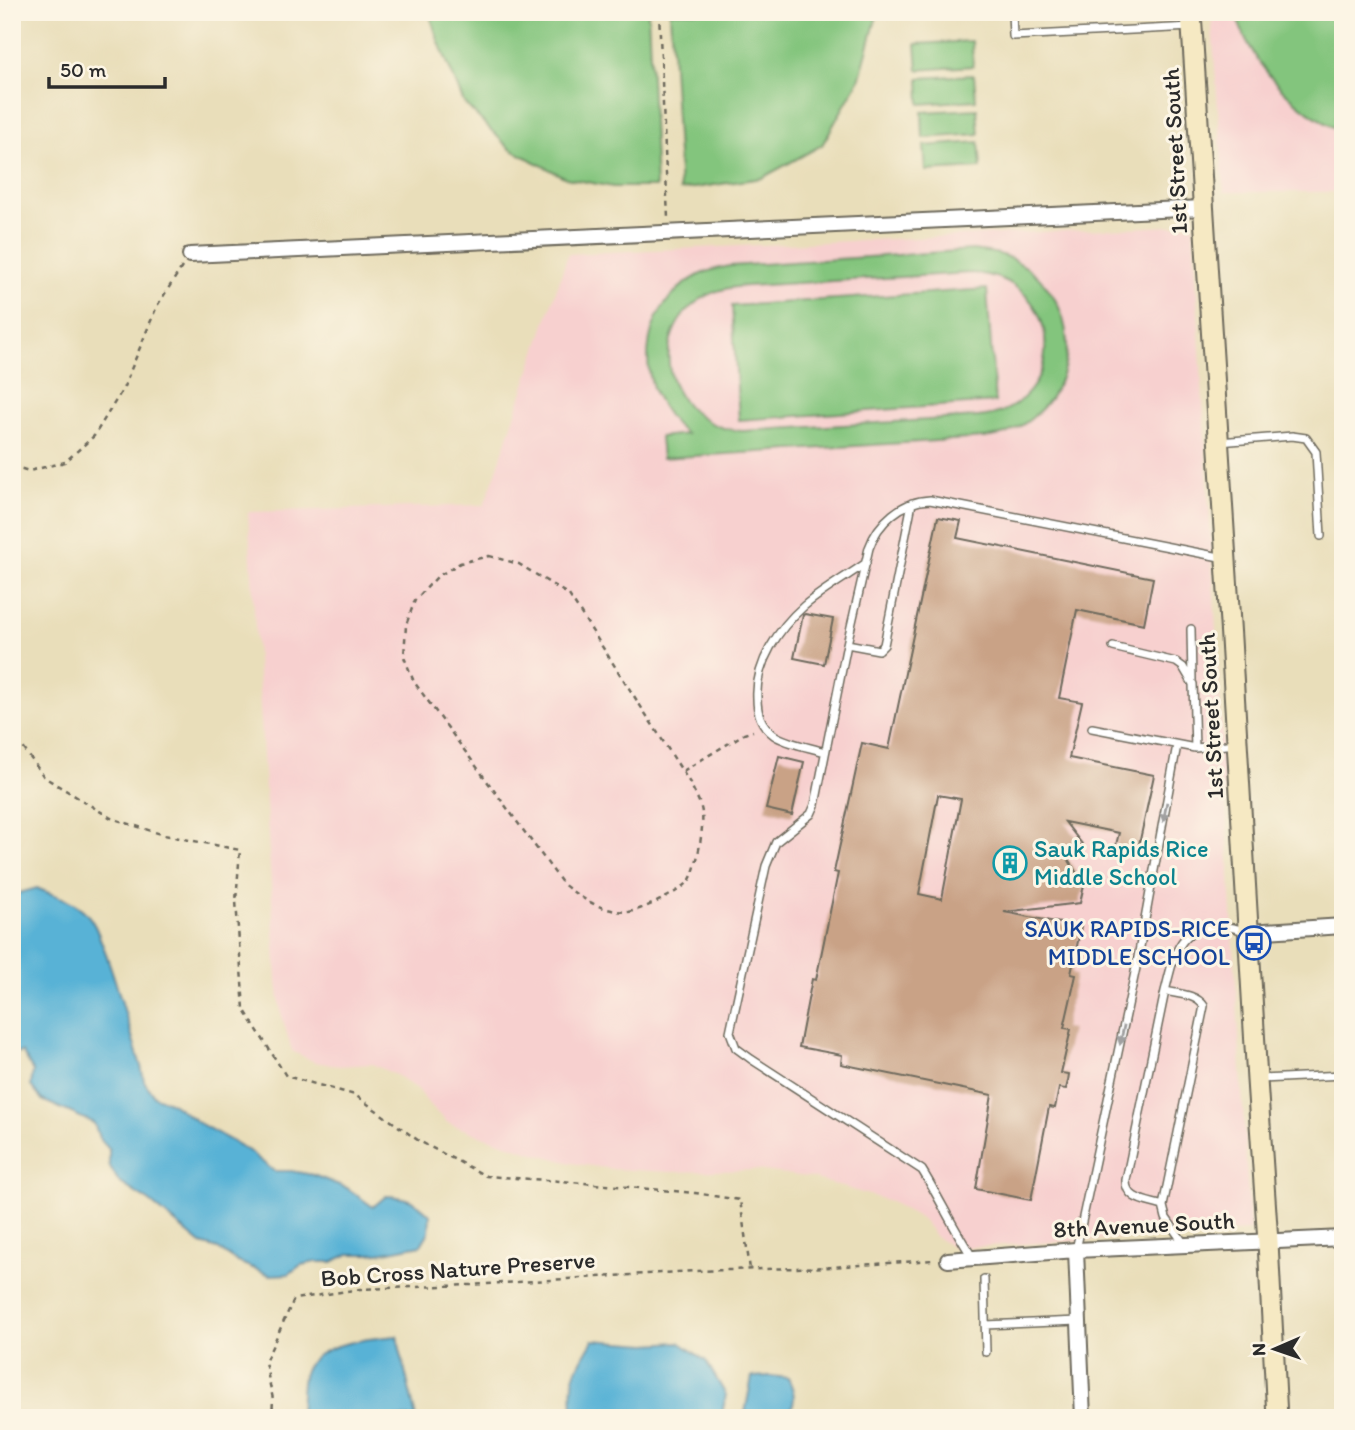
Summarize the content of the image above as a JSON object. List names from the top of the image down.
{
  "streets": {
    "street": ["1st Street South", "8th Avenue South"],
    "path": ["Bob Cross Nature Preserve"]
  },
  "crossings": [
    ["1st Street South", "8th Avenue South"],
    ["8th Avenue South", "Bob Cross Nature Preserve"]
  ],
  "places": {
    "building": ["Sauk Rapids Rice Middle School"],
    "bus stop": ["SAUK RAPIDS-RICE MIDDLE SCHOOL"]
  },
  "scale_bar": "50 m",
  "north": "left"
}
